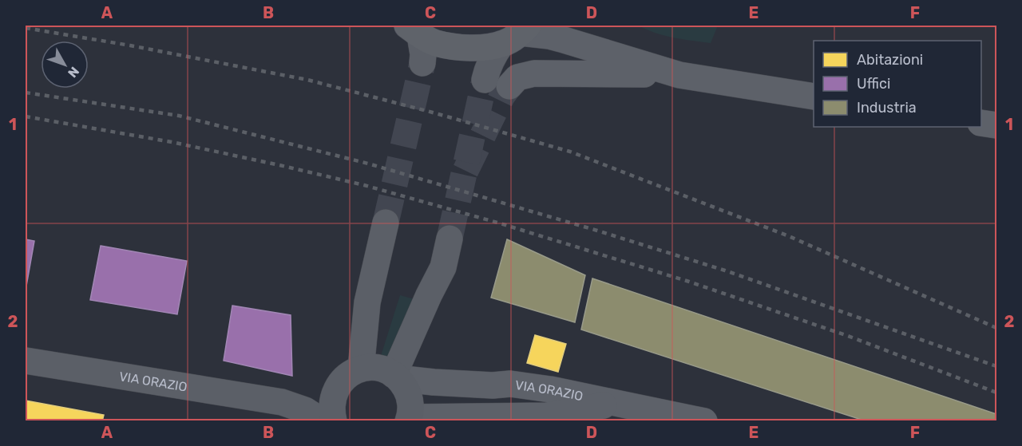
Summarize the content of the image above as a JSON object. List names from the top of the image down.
{
  "streets": {
    "main road": ["VIA ORAZIO"]
  },
  "legend": ["Abitazioni", "Uffici", "Industria"],
  "north": "bottom right",
  "grid": {
    "columns": [
      "A",
      "B",
      "C",
      "D",
      "E",
      "F"
    ],
    "rows": ["1", "2"]
  }
}
